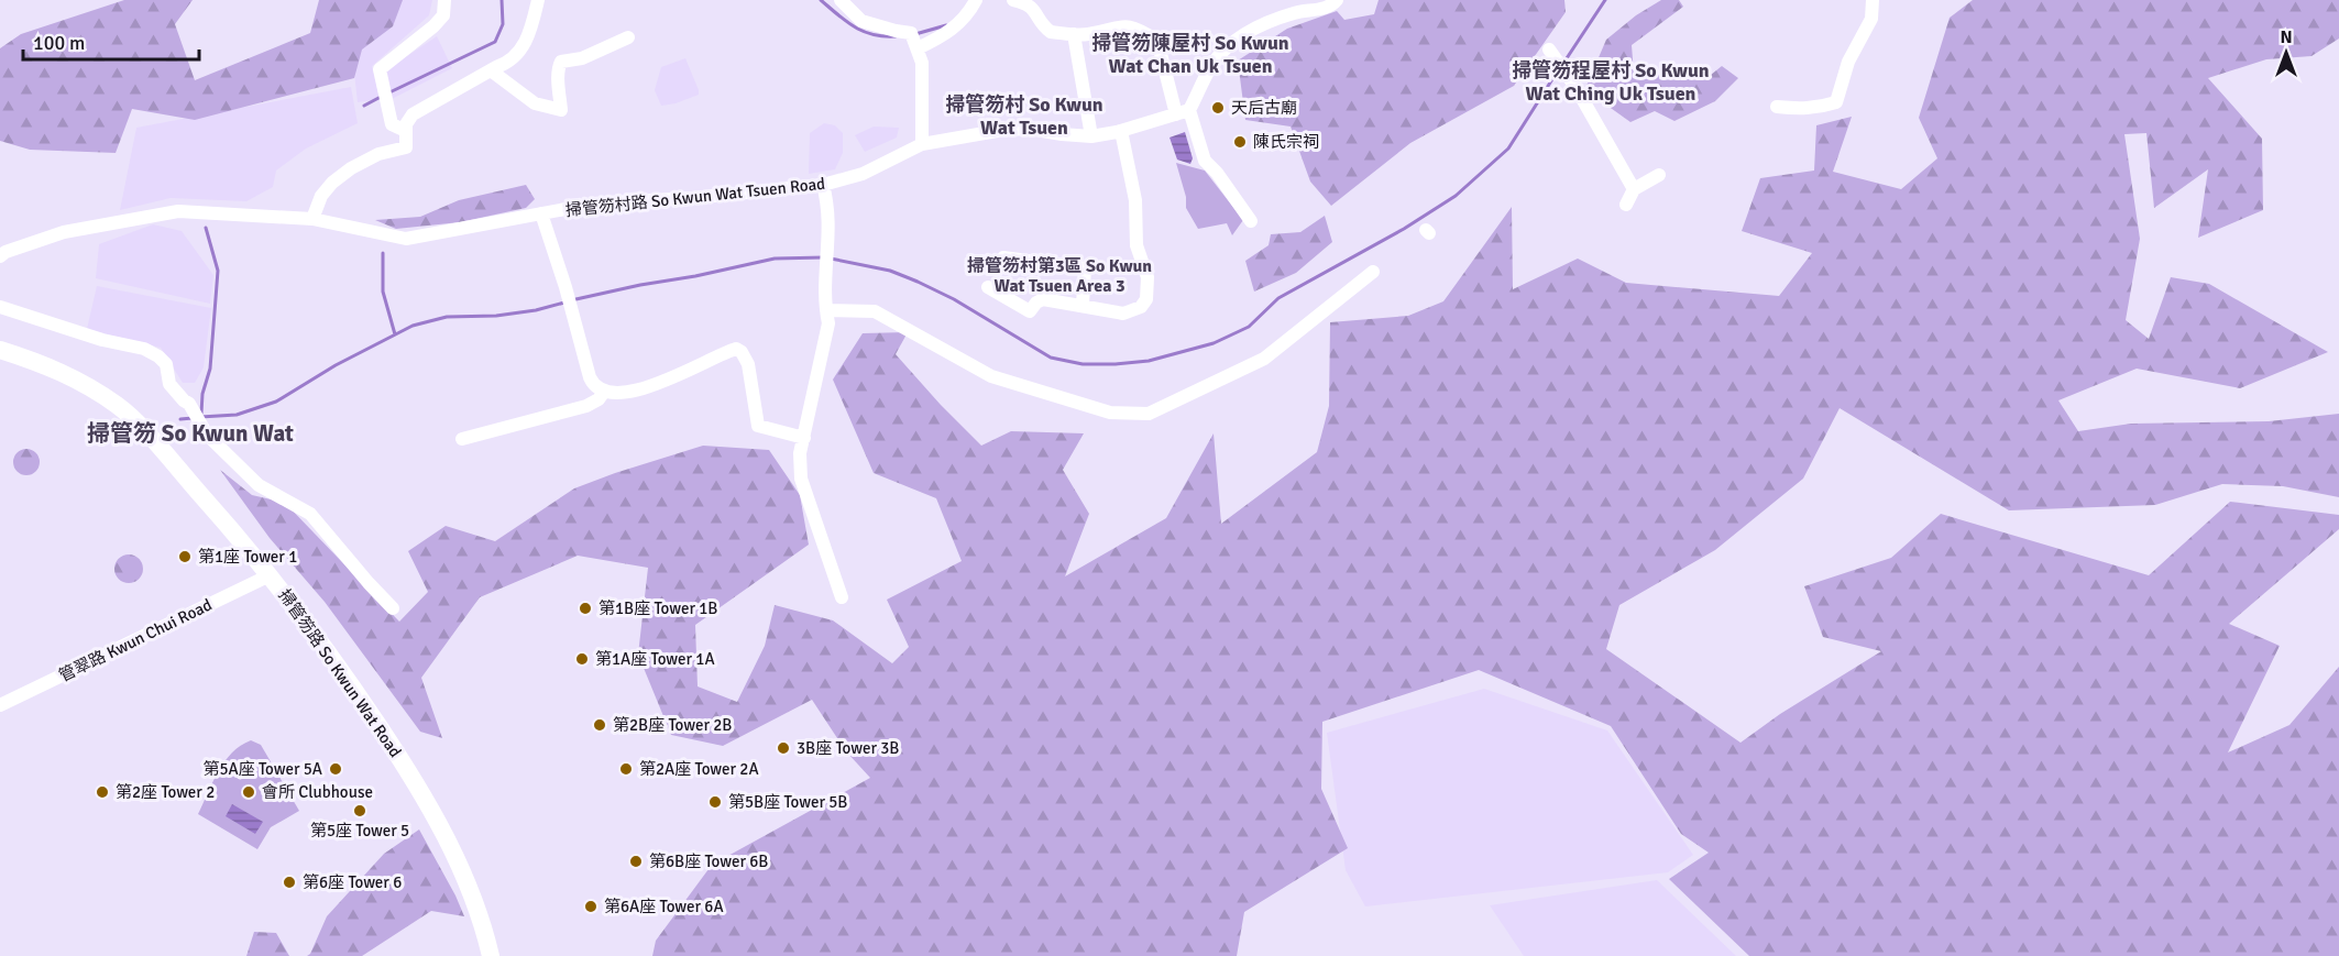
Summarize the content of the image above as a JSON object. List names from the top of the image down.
{
  "streets": {
    "street": ["掃管笏村路 So Kwun Wat Tsuen Road", "管翠路 Kwun Chui Road", "掃管笏路 So Kwun Wat Road"]
  },
  "crossings": [
    ["管翠路 Kwun Chui Road", "掃管笏路 So Kwun Wat Road"]
  ],
  "districts": [
    "掃管笏陳屋村 So Kwun Wat Chan Uk Tsuen",
    "掃管笏程屋村 So Kwun Wat Ching Uk Tsuen",
    "掃管笏村 So Kwun Wat Tsuen",
    "掃管笏村第3區 So Kwun Wat Tsuen Area 3",
    "掃管笏 So Kwun Wat"
  ],
  "places": [
    "天后古廟",
    "陳氏宗祠",
    "第1座 Tower 1",
    "第1B座 Tower 1B",
    "第1A座 Tower 1A",
    "第2B座 Tower 2B",
    "3B座 Tower 3B",
    "第5A座 Tower 5A",
    "第2A座 Tower 2A",
    "第2座 Tower 2",
    "會所 Clubhouse",
    "第5B座 Tower 5B",
    "第5座 Tower 5",
    "第6B座 Tower 6B",
    "第6座 Tower 6",
    "第6A座 Tower 6A"
  ],
  "scale_bar": "100 m",
  "north": "top"
}
